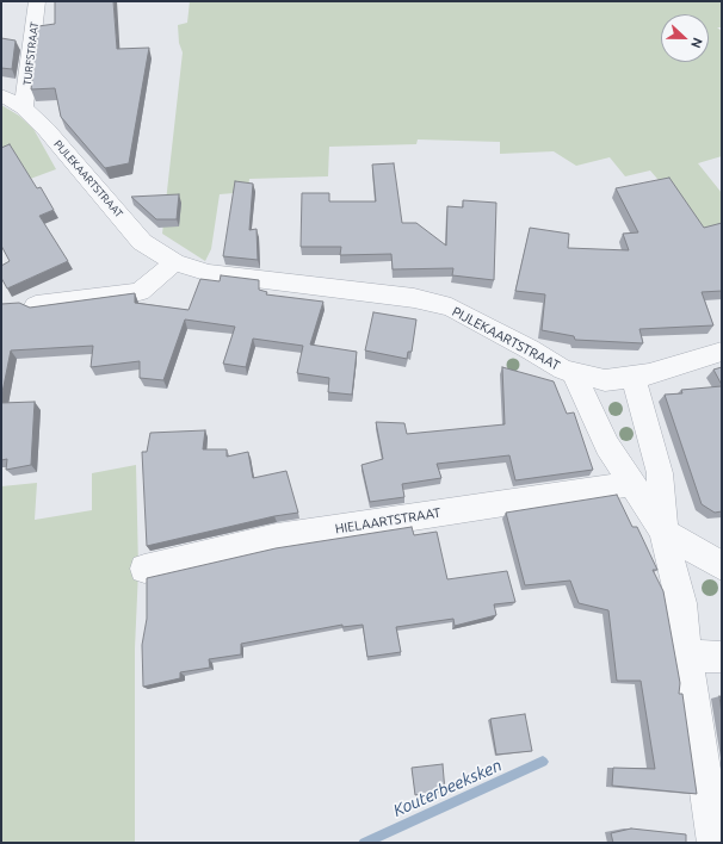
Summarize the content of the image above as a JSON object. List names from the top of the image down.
{
  "streets": {
    "street": ["TURFSTRAAT", "PIJLEKAARTSTRAAT", "HIELAARTSTRAAT"]
  },
  "crossings": [
    ["TURFSTRAAT", "PIJLEKAARTSTRAAT"]
  ],
  "water": ["Kouterbeeksken"],
  "north": "right"
}
